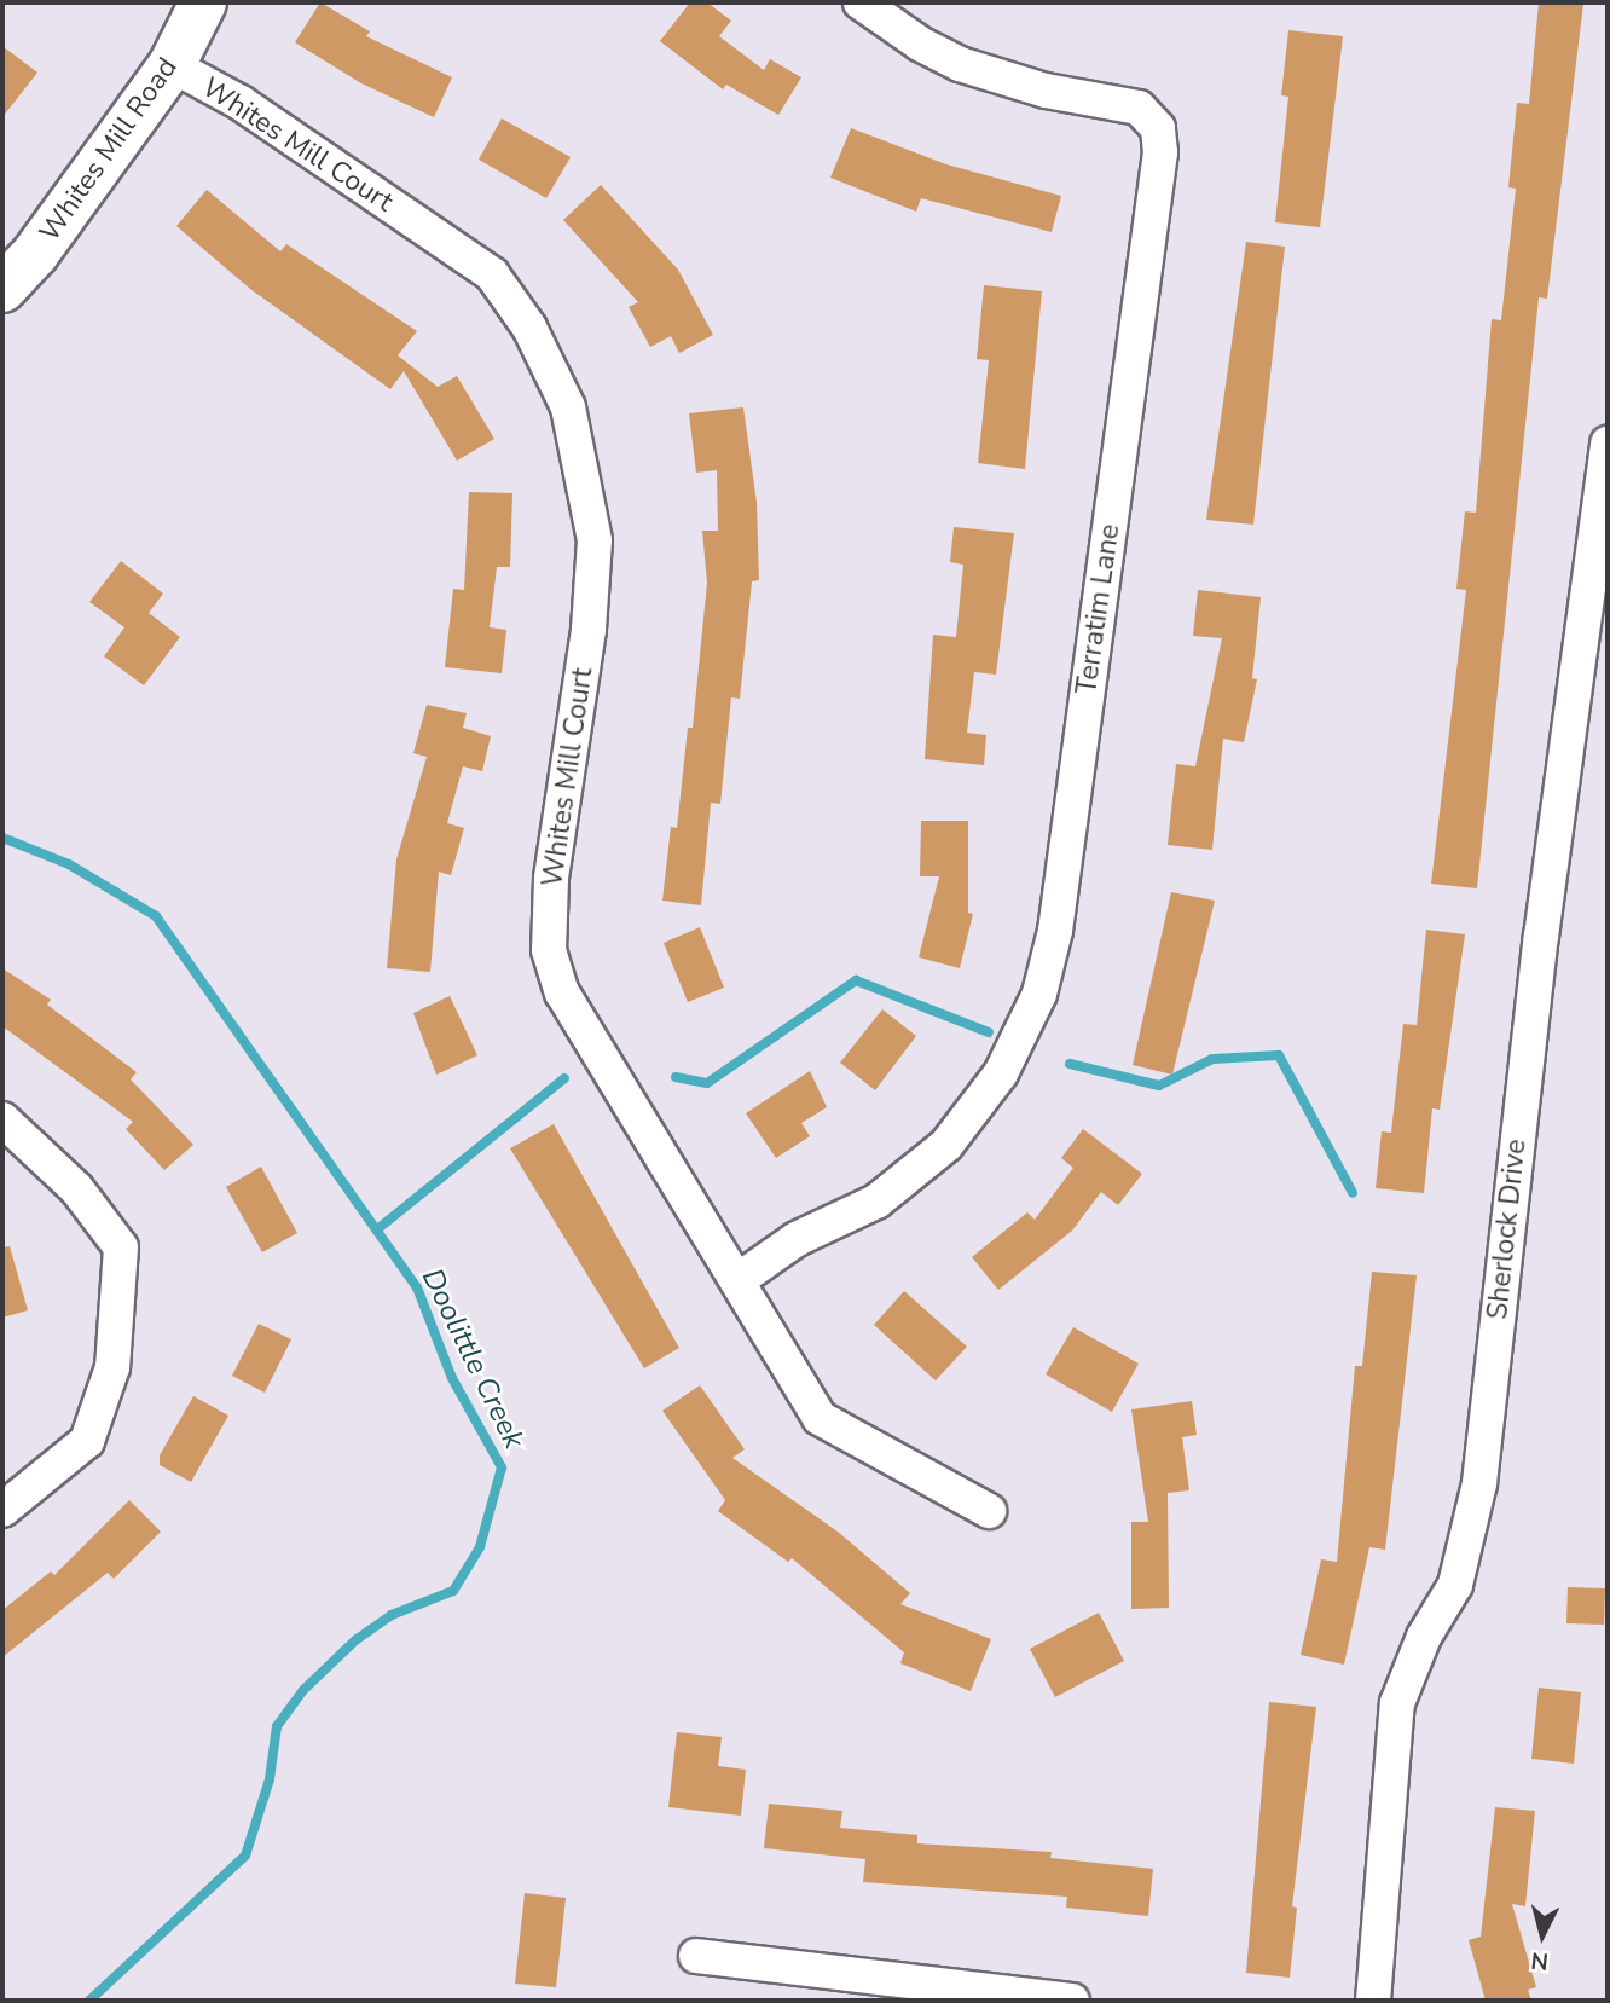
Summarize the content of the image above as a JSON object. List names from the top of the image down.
{
  "streets": {
    "street": [
      "Whites Mill Court",
      "Whites Mill Road",
      "Terratim Lane",
      "Sherlock Drive"
    ]
  },
  "crossings": [
    ["Whites Mill Court", "Whites Mill Road"],
    ["Whites Mill Court", "Terratim Lane"]
  ],
  "water": ["Doolittle Creek"],
  "north": "bottom"
}
